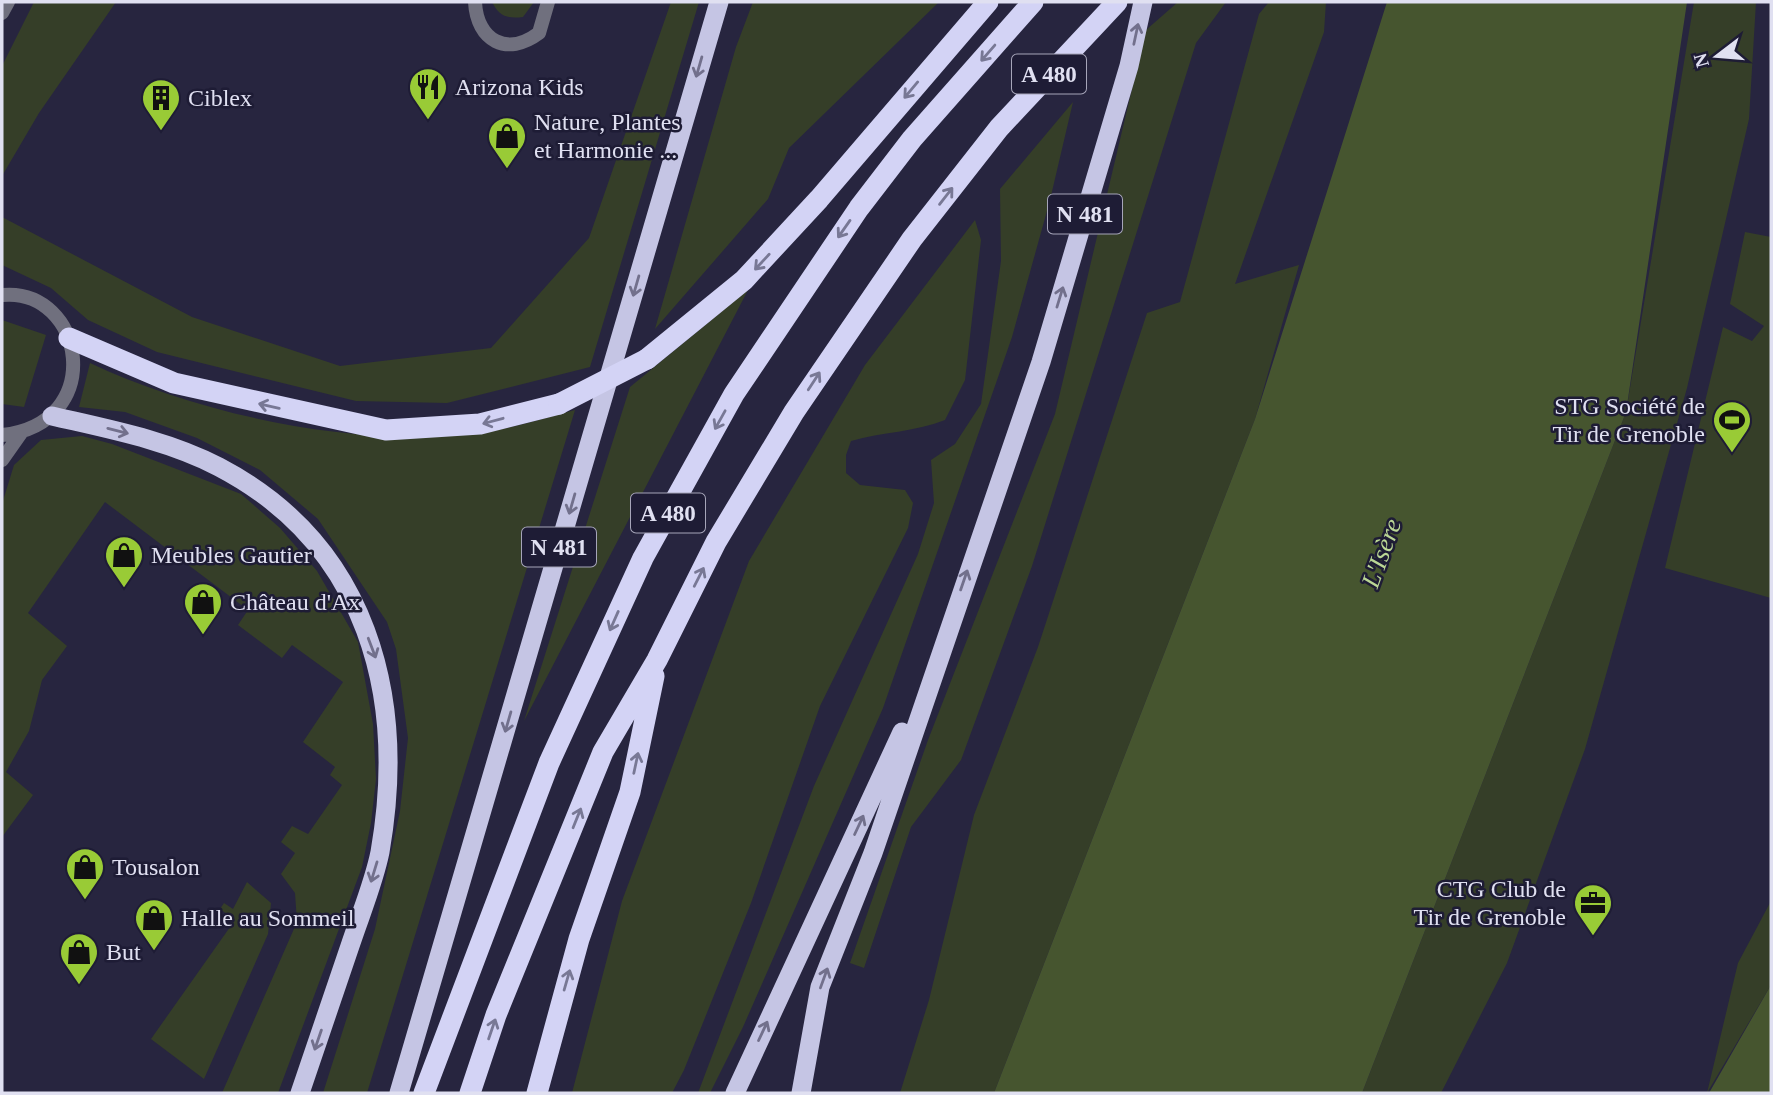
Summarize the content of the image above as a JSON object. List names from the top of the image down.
{
  "streets": {
    "highway": ["A 480", "N 481"]
  },
  "water": ["L'Isère"],
  "places": {
    "restaurant": ["Arizona Kids"],
    "building": ["Ciblex"],
    "shop": [
      "Nature, Plantes et Harmonie ...",
      "Meubles Gautier",
      "Château d'Ax",
      "Tousalon",
      "Halle au Sommeil",
      "But"
    ],
    "sports": ["STG Société de Tir de Grenoble"],
    "office": ["CTG Club de Tir de Grenoble"]
  },
  "north": "left"
}
